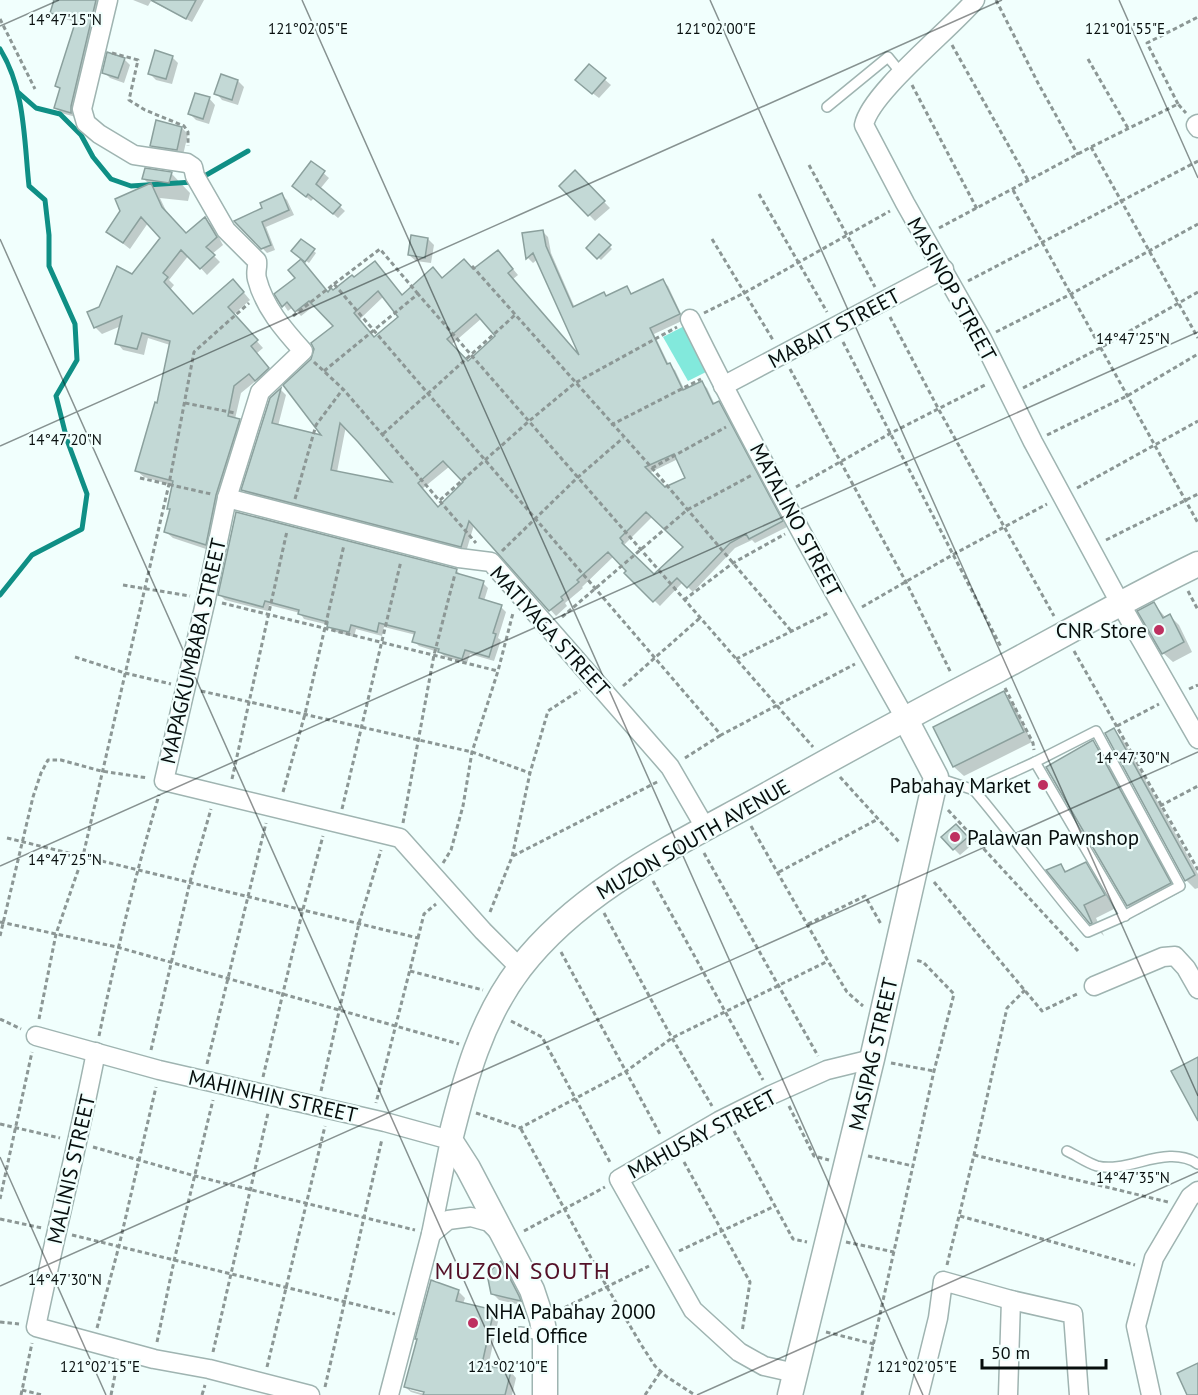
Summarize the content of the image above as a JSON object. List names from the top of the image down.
{
  "streets": {
    "street": [
      "MASINOP STREET",
      "MABAIT STREET",
      "MATALINO STREET",
      "MATIYAGA STREET",
      "MAPAGKUMBABA STREET",
      "MUZON SOUTH AVENUE",
      "MASIPAG STREET",
      "MAHINHIN STREET",
      "MAHUSAY STREET",
      "MALINIS STREET"
    ]
  },
  "crossings": [
    ["MASINOP STREET", "MABAIT STREET"],
    ["MASINOP STREET", "MUZON SOUTH AVENUE"],
    ["MABAIT STREET", "MATALINO STREET"],
    ["MATALINO STREET", "MUZON SOUTH AVENUE"],
    ["MATIYAGA STREET", "MAPAGKUMBABA STREET"],
    ["MATIYAGA STREET", "MUZON SOUTH AVENUE"],
    ["MUZON SOUTH AVENUE", "MAHINHIN STREET"],
    ["MASIPAG STREET", "MAHUSAY STREET"],
    ["MAHINHIN STREET", "MALINIS STREET"]
  ],
  "districts": ["MUZON SOUTH"],
  "places": [
    "CNR Store",
    "Pabahay Market",
    "Palawan Pawnshop",
    "NHA Pabahay 2000 FIeld Office"
  ],
  "scale_bar": "50 m",
  "coordinates": [
    "14°47'15\"N",
    "121°02'05\"E",
    "121°02'00\"E",
    "121°01'55\"E",
    "14°47'25\"N",
    "14°47'20\"N",
    "14°47'30\"N",
    "14°47'35\"N",
    "121°02'15\"E",
    "121°02'10\"E"
  ]
}
